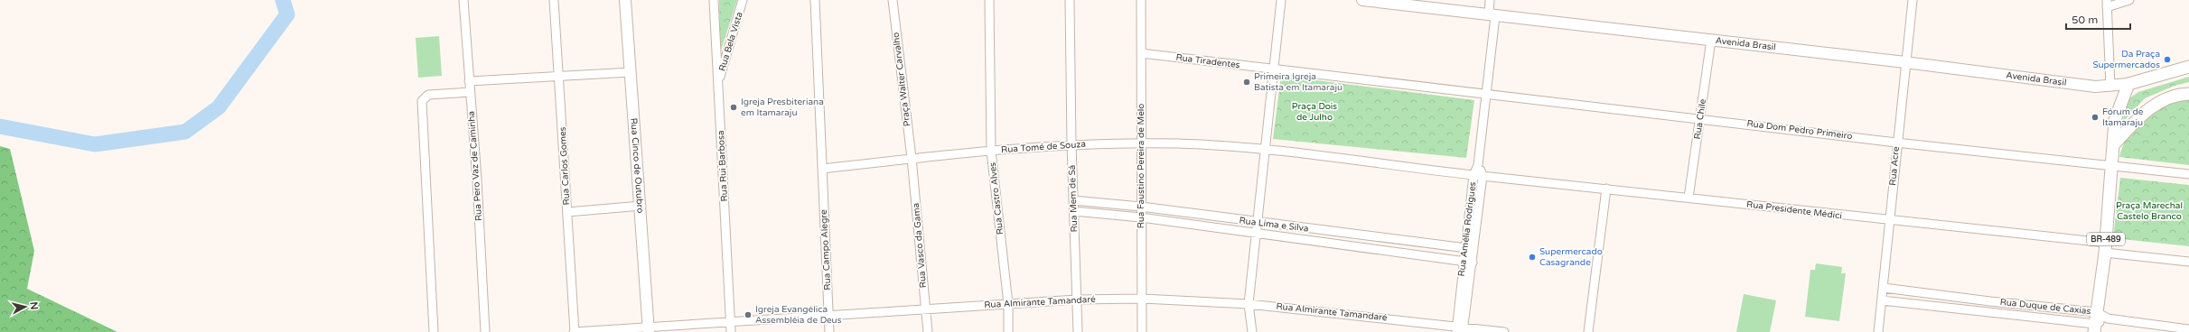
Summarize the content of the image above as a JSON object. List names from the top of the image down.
{
  "streets": {
    "main road": ["BR-489"],
    "street": [
      "Rua Bela Vista",
      "Avenida Brasil",
      "Rua Tiradentes",
      "Praça Walter Carvalho",
      "Rua Chile",
      "Rua Dom Pedro Primeiro",
      "Rua Tomé de Souza",
      "Rua Pero Vaz de Caminha",
      "Rua Carlos Gomes",
      "Rua Cinco de Outubro",
      "Rua Rui Barbosa",
      "Rua Faustino Pereira de Melo",
      "Rua Acre",
      "Rua Castro Alves",
      "Rua Mem de Sá",
      "Rua Presidente Médici",
      "Rua Lima e Silva",
      "Rua Amélia Rodrigues",
      "Rua Vasco da Gama",
      "Rua Campo Alegre",
      "Rua Almirante Tamandaré",
      "Rua Duque de Caxias"
    ]
  },
  "crossings": [
    ["Rua Bela Vista", "Rua Rui Barbosa"],
    ["Avenida Brasil", "Rua Chile"],
    ["Avenida Brasil", "Rua Acre"],
    ["Avenida Brasil", "BR-489"],
    ["Rua Tiradentes", "Rua Faustino Pereira de Melo"],
    ["Praça Walter Carvalho", "Rua Tomé de Souza"],
    ["Praça Walter Carvalho", "Rua Vasco da Gama"],
    ["Rua Chile", "Rua Dom Pedro Primeiro"],
    ["Rua Chile", "Rua Presidente Médici"],
    ["Rua Dom Pedro Primeiro", "Rua Acre"],
    ["Rua Dom Pedro Primeiro", "BR-489"],
    ["Rua Tomé de Souza", "Rua Faustino Pereira de Melo"],
    ["Rua Tomé de Souza", "Rua Castro Alves"],
    ["Rua Tomé de Souza", "Rua Mem de Sá"],
    ["Rua Tomé de Souza", "Rua Vasco da Gama"],
    ["Rua Tomé de Souza", "Rua Campo Alegre"],
    ["Rua Carlos Gomes", "Rua Almirante Tamandaré"],
    ["Rua Cinco de Outubro", "Rua Almirante Tamandaré"],
    ["Rua Rui Barbosa", "Rua Almirante Tamandaré"],
    ["Rua Faustino Pereira de Melo", "Rua Lima e Silva"],
    ["Rua Faustino Pereira de Melo", "Rua Almirante Tamandaré"],
    ["Rua Acre", "Rua Presidente Médici"],
    ["Rua Acre", "Rua Duque de Caxias"],
    ["Rua Castro Alves", "Rua Almirante Tamandaré"],
    ["Rua Mem de Sá", "Rua Lima e Silva"],
    ["Rua Mem de Sá", "Rua Almirante Tamandaré"],
    ["Rua Presidente Médici", "Rua Amélia Rodrigues"],
    ["Rua Presidente Médici", "BR-489"],
    ["Rua Lima e Silva", "Rua Amélia Rodrigues"],
    ["Rua Amélia Rodrigues", "Rua Almirante Tamandaré"],
    ["BR-489", "Rua Duque de Caxias"],
    ["Rua Vasco da Gama", "Rua Almirante Tamandaré"],
    ["Rua Campo Alegre", "Rua Almirante Tamandaré"]
  ],
  "parks": ["Praça Dois de Julho", "Praça Marechal Castelo Branco"],
  "places": [
    "Da Praça Supermercados",
    "Primeira Igreja Batista em Itamaraju",
    "Igreja Presbiteriana em Itamaraju",
    "Fórum de Itamaraju",
    "Supermercado Casagrande",
    "Igreja Evangélica Assembléia de Deus"
  ],
  "scale_bar": "50 m",
  "north": "right"
}
